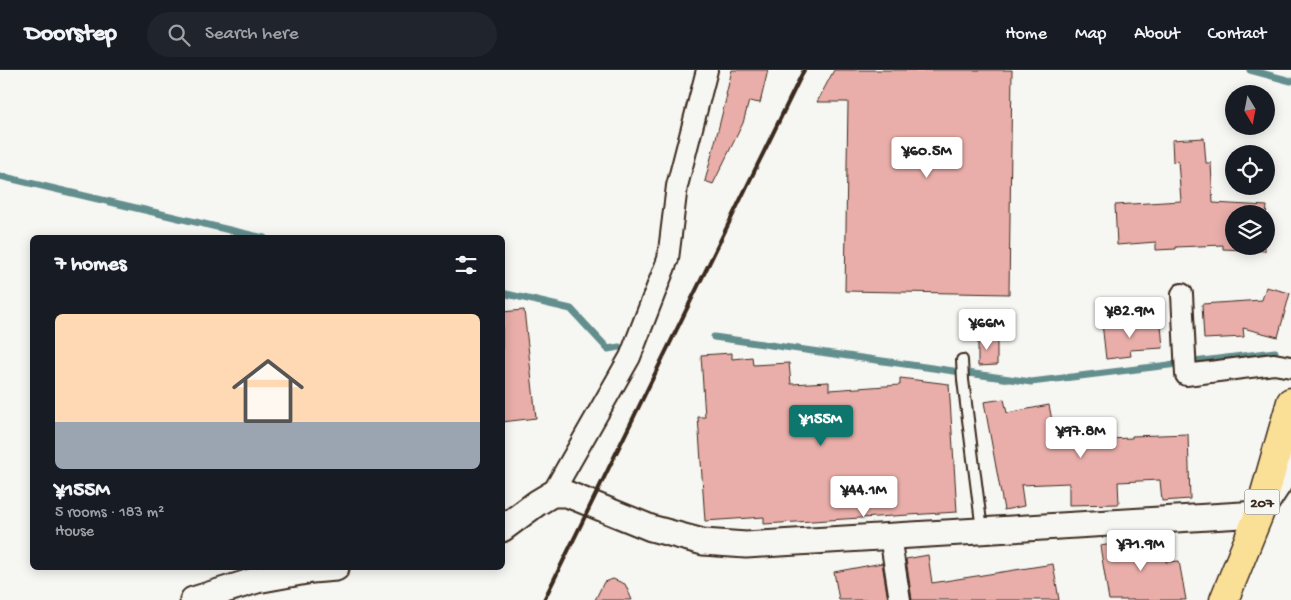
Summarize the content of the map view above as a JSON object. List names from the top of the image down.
{
  "streets": {
    "highway": ["207"]
  },
  "north": "bottom",
  "page": {
    "header": "Doorstep",
    "search": "Search here",
    "nav": [
      "Home",
      "Map",
      "About",
      "Contact"
    ],
    "price": [
      "¥60.5M",
      "¥82.9M",
      "¥66M",
      "¥155M",
      "¥97.8M",
      "¥44.1M",
      "¥71.9M"
    ],
    "heading": "7 homes",
    "list": [
      {
        "name": "¥155M",
        "note": "5 rooms · 183 m² · House"
      }
    ]
  }
}
